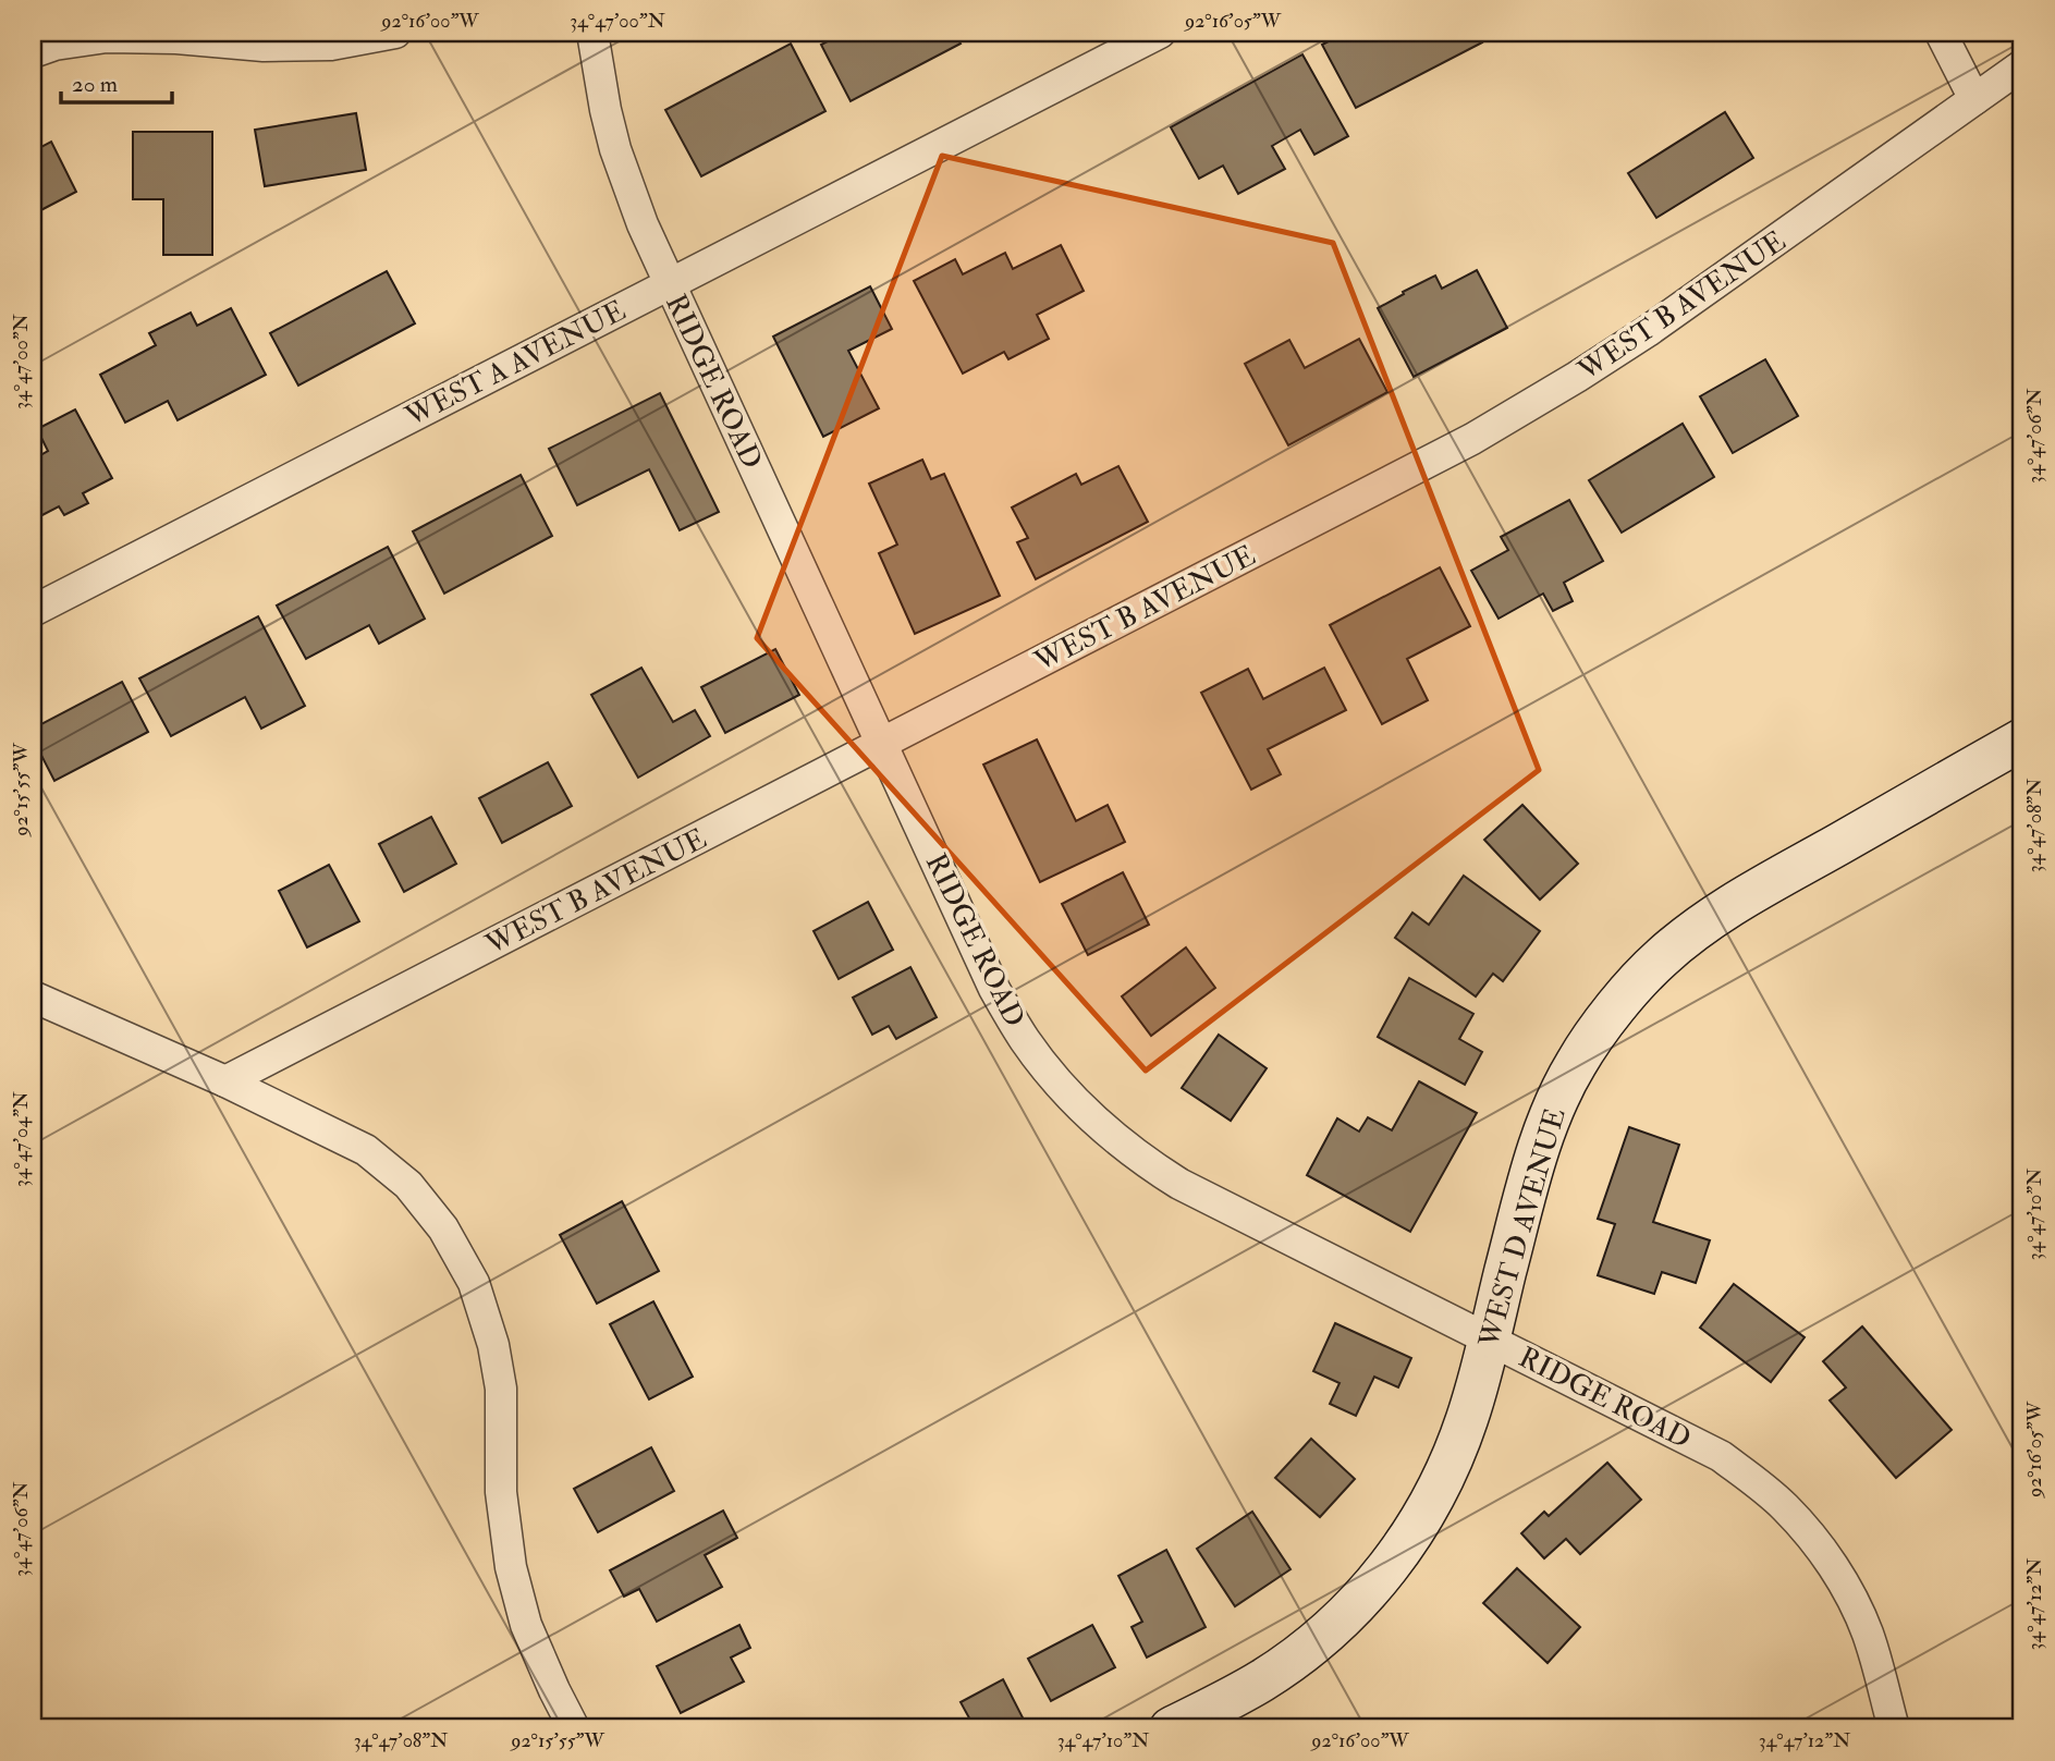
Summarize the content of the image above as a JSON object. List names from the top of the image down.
{
  "streets": {
    "street": [
      "WEST B AVENUE",
      "WEST A AVENUE",
      "RIDGE ROAD",
      "WEST D AVENUE"
    ]
  },
  "crossings": [
    ["WEST B AVENUE", "RIDGE ROAD"],
    ["WEST A AVENUE", "RIDGE ROAD"],
    ["RIDGE ROAD", "WEST D AVENUE"]
  ],
  "scale_bar": "20 m",
  "coordinates": [
    "92°16'00\"W",
    "34°47'00\"N",
    "92°16'05\"W",
    "34°47'06\"N",
    "92°15'55\"W",
    "34°47'08\"N",
    "34°47'04\"N",
    "34°47'10\"N",
    "34°47'12\"N"
  ]
}
